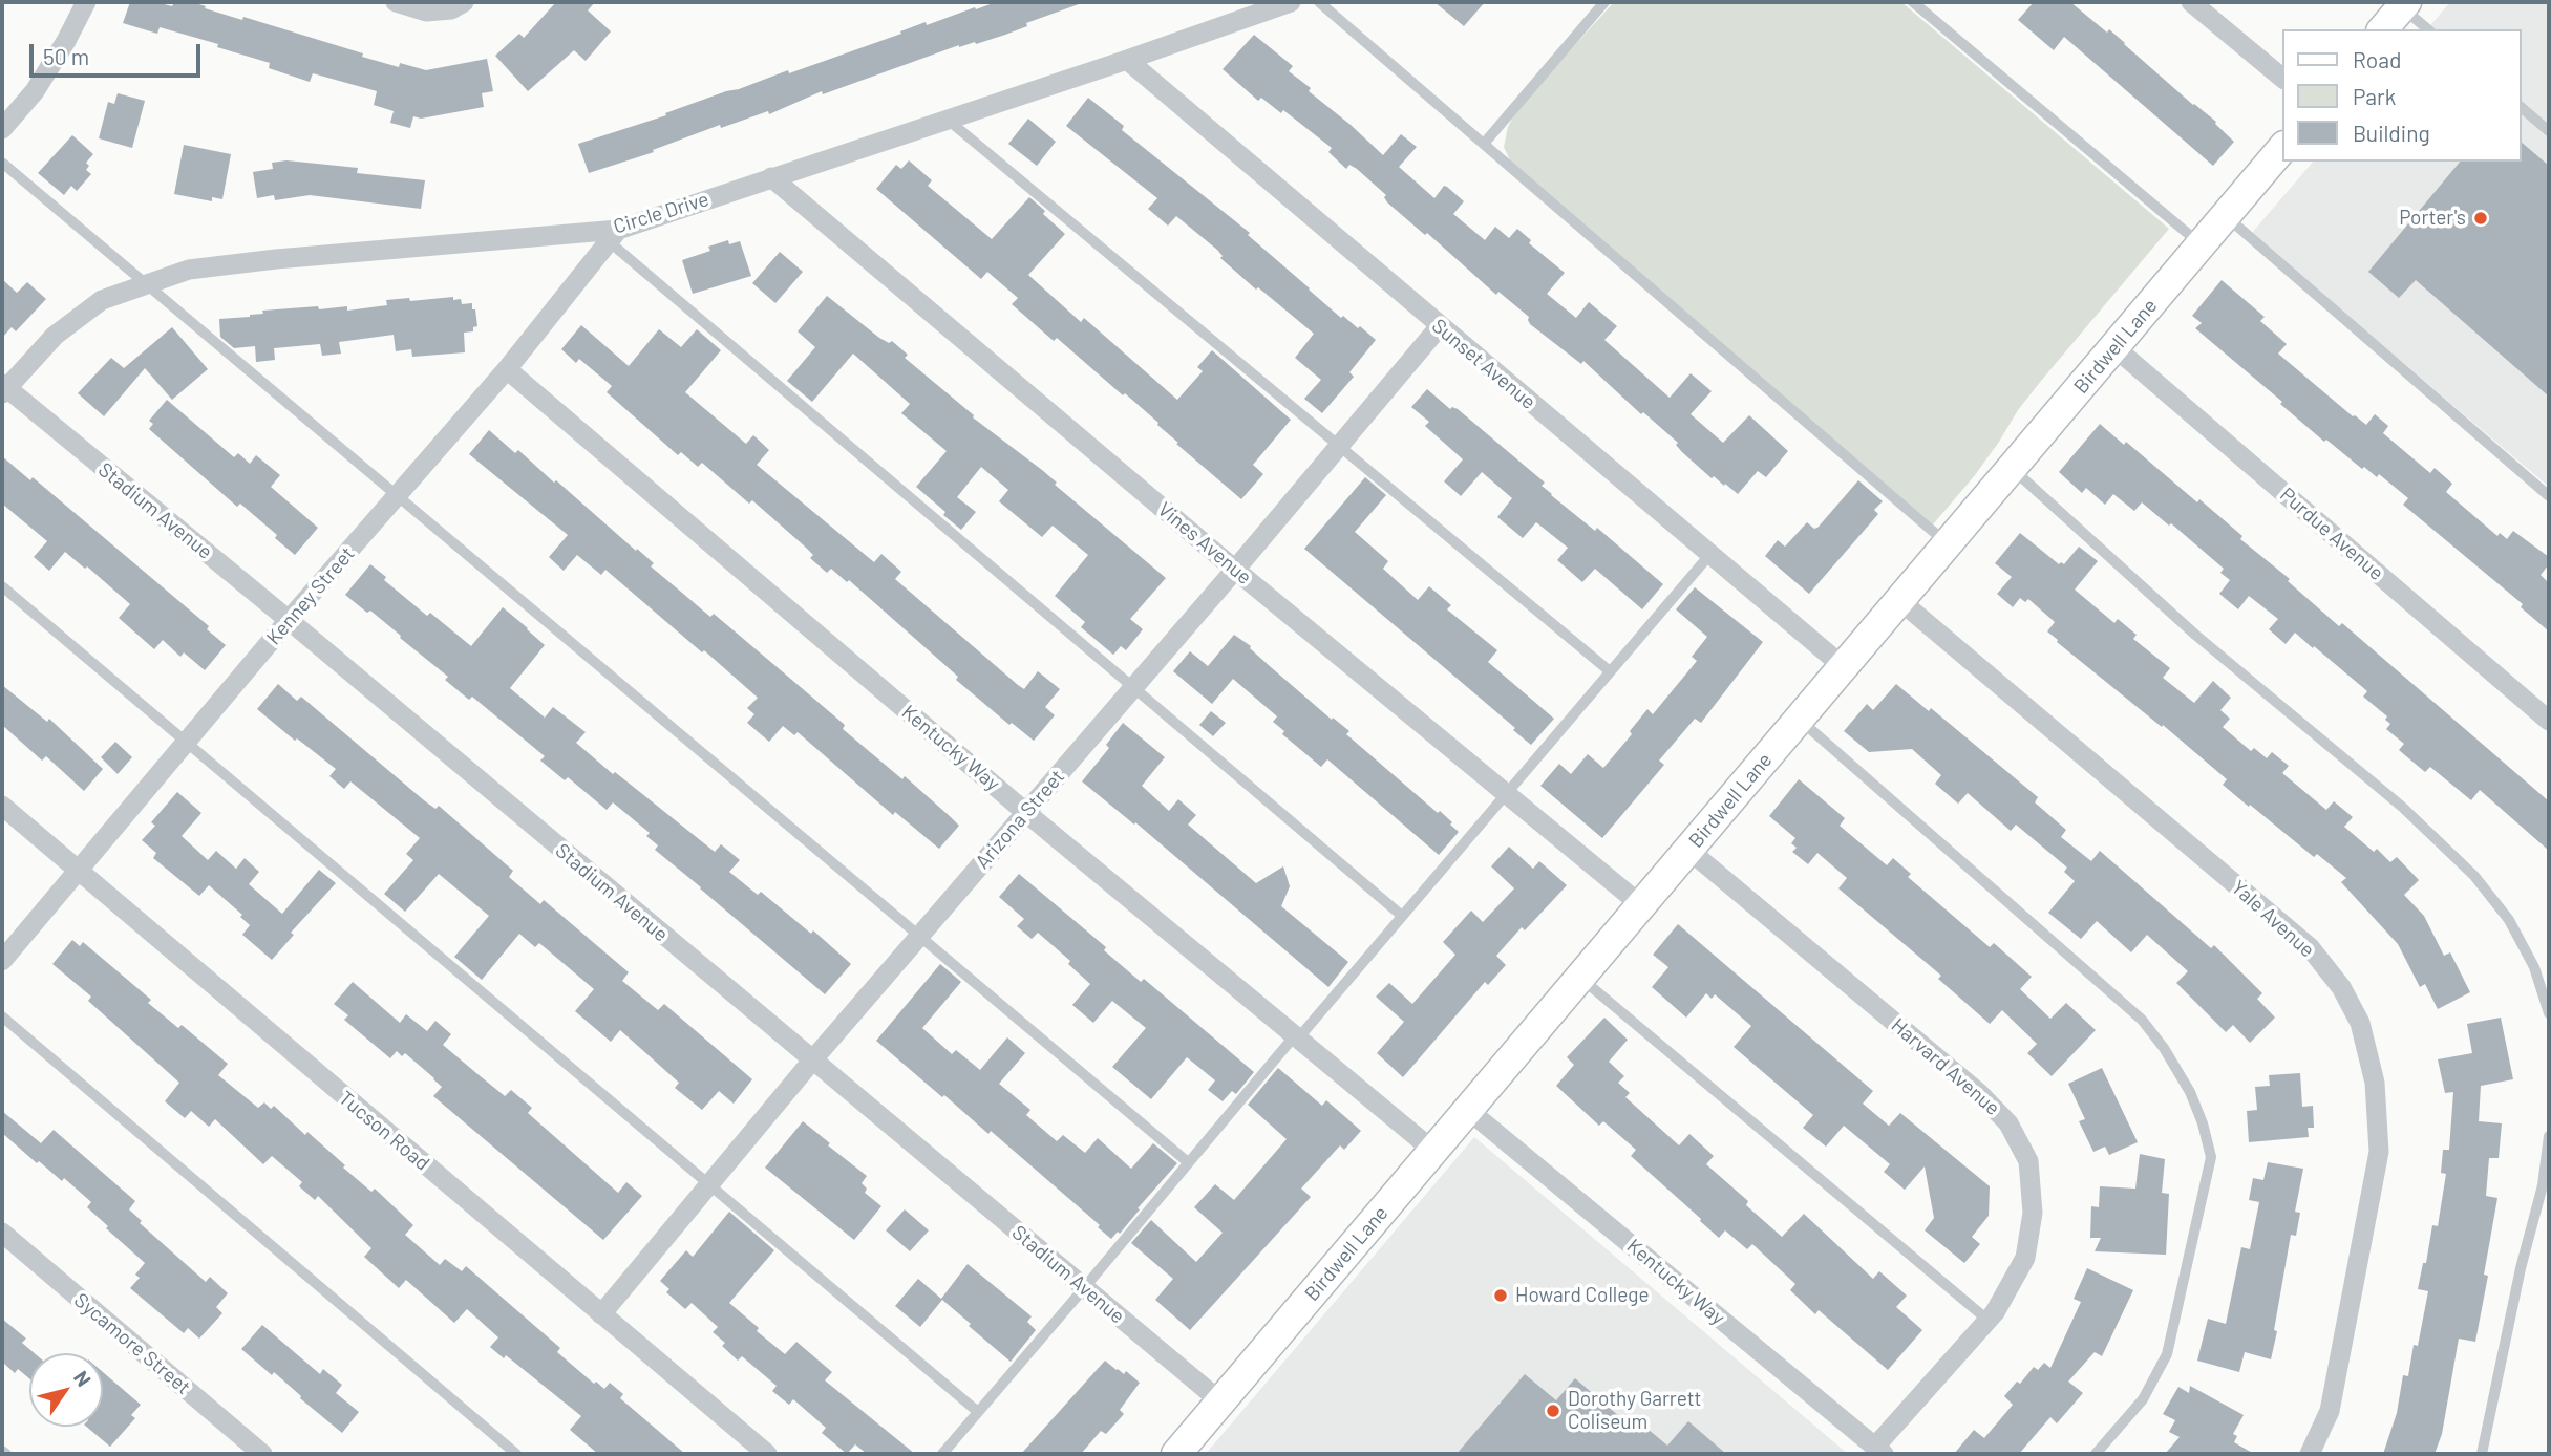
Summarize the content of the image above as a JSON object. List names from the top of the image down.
{
  "streets": {
    "main road": ["Birdwell Lane"],
    "street": [
      "Circle Drive",
      "Sunset Avenue",
      "Stadium Avenue",
      "Purdue Avenue",
      "Vines Avenue",
      "Kenney Street",
      "Kentucky Way",
      "Arizona Street",
      "Yale Avenue",
      "Harvard Avenue",
      "Tucson Road",
      "Sycamore Street"
    ]
  },
  "crossings": [
    ["Circle Drive", "Sunset Avenue"],
    ["Circle Drive", "Stadium Avenue"],
    ["Circle Drive", "Vines Avenue"],
    ["Circle Drive", "Kenney Street"],
    ["Birdwell Lane", "Sunset Avenue"],
    ["Birdwell Lane", "Stadium Avenue"],
    ["Birdwell Lane", "Purdue Avenue"],
    ["Birdwell Lane", "Vines Avenue"],
    ["Birdwell Lane", "Kentucky Way"],
    ["Birdwell Lane", "Yale Avenue"],
    ["Birdwell Lane", "Harvard Avenue"],
    ["Sunset Avenue", "Arizona Street"],
    ["Stadium Avenue", "Kenney Street"],
    ["Stadium Avenue", "Arizona Street"],
    ["Vines Avenue", "Arizona Street"],
    ["Kenney Street", "Kentucky Way"],
    ["Kenney Street", "Tucson Road"],
    ["Kentucky Way", "Arizona Street"],
    ["Kentucky Way", "Harvard Avenue"],
    ["Arizona Street", "Tucson Road"]
  ],
  "places": ["Porter's", "Howard College", "Dorothy Garrett Coliseum"],
  "legend": ["Road", "Park", "Building"],
  "scale_bar": "50 m",
  "north": "top right"
}
